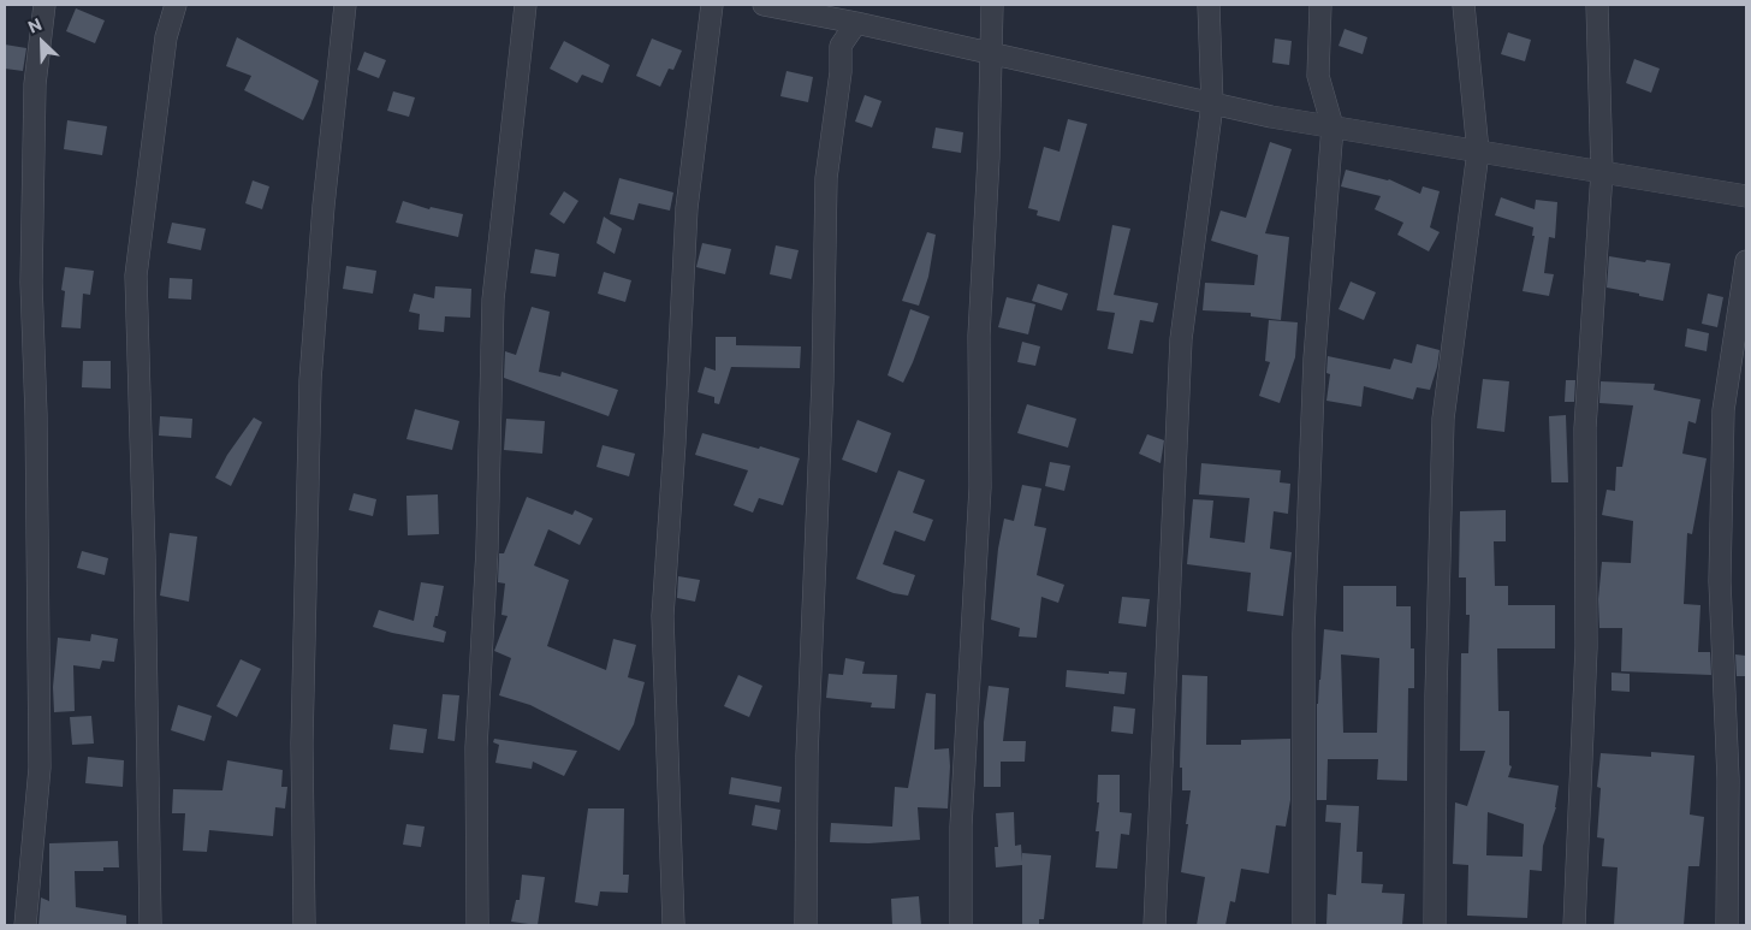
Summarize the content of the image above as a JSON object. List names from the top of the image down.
{
  "north": "top left"
}
